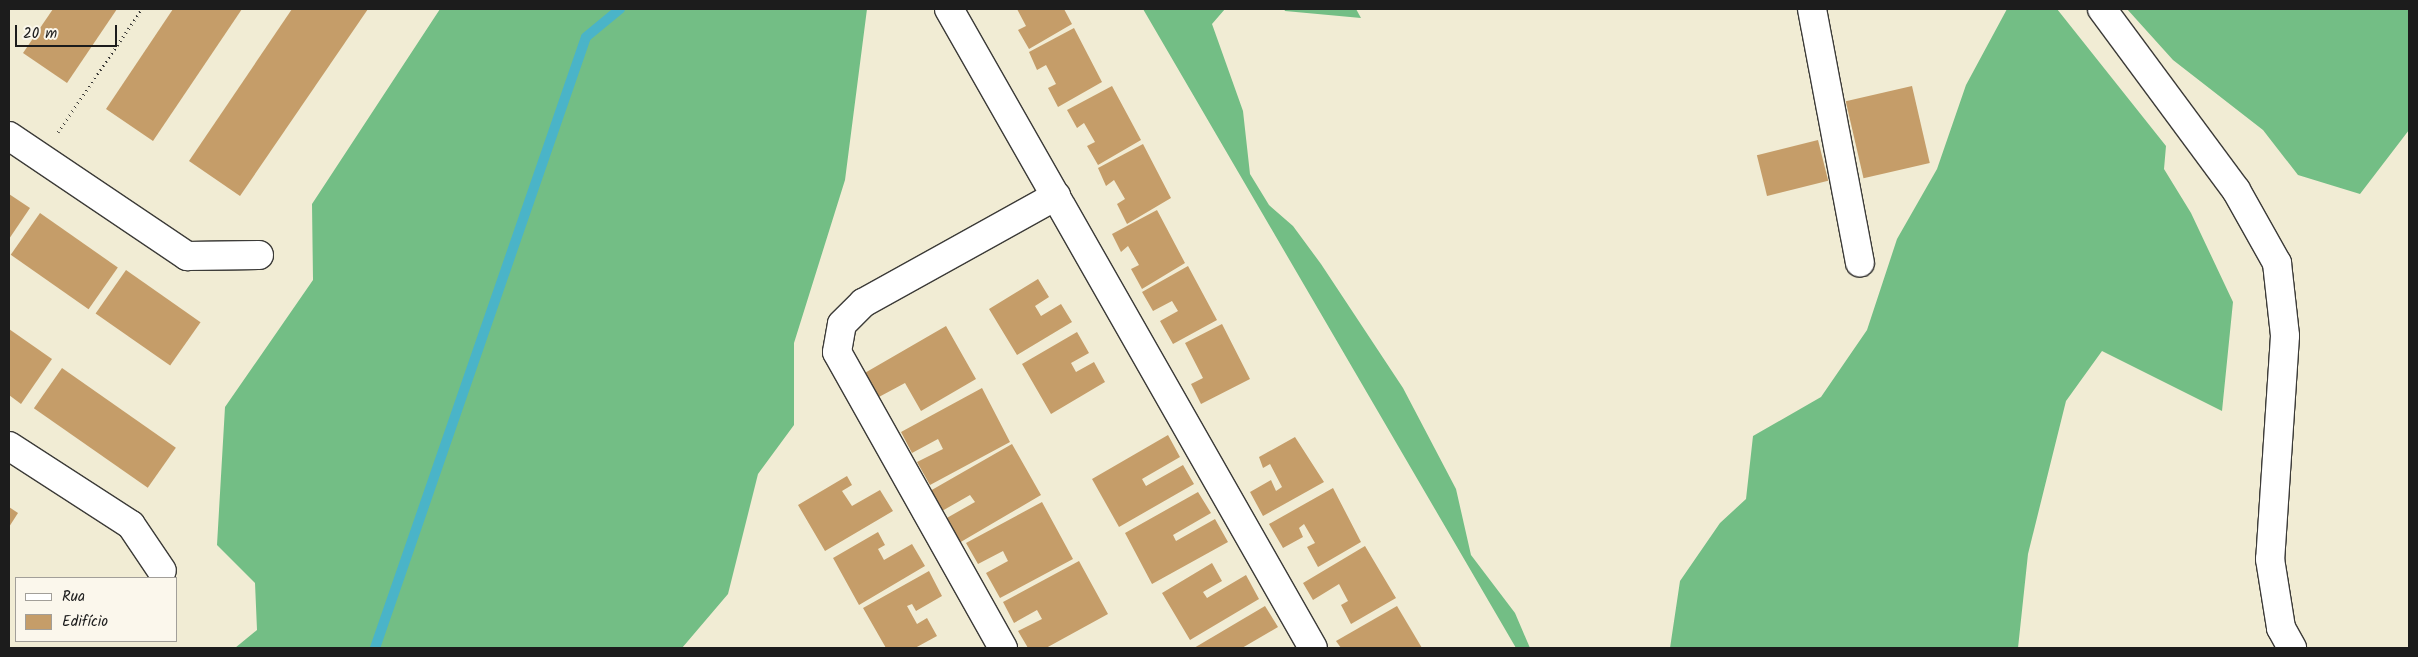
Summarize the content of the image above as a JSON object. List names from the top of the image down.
{
  "legend": ["Rua", "Edifício"],
  "scale_bar": "20 m"
}
